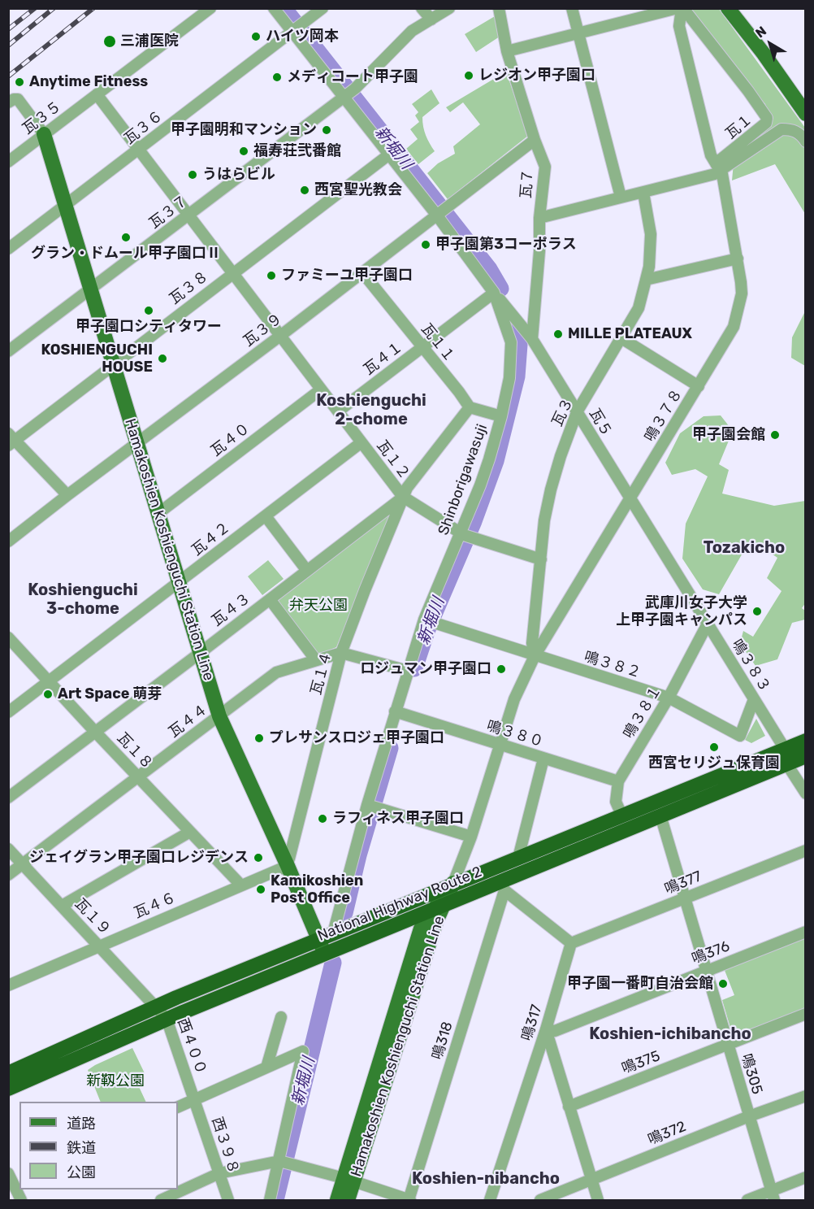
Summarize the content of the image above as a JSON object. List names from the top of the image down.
{
  "streets": {
    "highway": ["National Highway Route 2"],
    "main road": ["Hamakoshien Koshienguchi Station Line"],
    "street": [
      "瓦３５",
      "瓦１",
      "瓦３６",
      "瓦７",
      "瓦３７",
      "瓦３８",
      "瓦３９",
      "瓦１１",
      "瓦４１",
      "瓦３",
      "鳴３７８",
      "瓦５",
      "瓦４０",
      "瓦１２",
      "Shinborigawasuji",
      "瓦４２",
      "瓦４３",
      "鳴３８２",
      "鳴３８３",
      "瓦１４",
      "鳴３８１",
      "瓦４４",
      "鳴３８０",
      "瓦１８",
      "鳴377",
      "瓦４６",
      "瓦１９",
      "鳴376",
      "鳴317",
      "鳴318",
      "西４００",
      "鳴375",
      "鳴305",
      "鳴372",
      "西３９８"
    ]
  },
  "crossings": [
    ["瓦３５", "瓦１２"],
    ["瓦３５", "Hamakoshien Koshienguchi Station Line"],
    ["瓦１", "鳴３７８"],
    ["瓦３６", "瓦１２"],
    ["瓦３６", "Shinborigawasuji"],
    ["瓦３６", "Hamakoshien Koshienguchi Station Line"],
    ["瓦７", "瓦３９"],
    ["瓦７", "瓦５"],
    ["瓦３７", "瓦１２"],
    ["瓦３７", "Shinborigawasuji"],
    ["瓦３７", "Hamakoshien Koshienguchi Station Line"],
    ["瓦３８", "瓦１２"],
    ["瓦３８", "Shinborigawasuji"],
    ["瓦３８", "Hamakoshien Koshienguchi Station Line"],
    ["瓦３９", "瓦１１"],
    ["瓦３９", "瓦１２"],
    ["瓦３９", "Shinborigawasuji"],
    ["瓦３９", "Hamakoshien Koshienguchi Station Line"],
    ["瓦１１", "瓦４１"],
    ["瓦４１", "瓦５"],
    ["瓦４１", "瓦１２"],
    ["瓦４１", "Shinborigawasuji"],
    ["瓦３", "鳴３７８"],
    ["瓦３", "瓦５"],
    ["瓦３", "瓦１２"],
    ["瓦３", "鳴３８２"],
    ["鳴３７８", "瓦５"],
    ["鳴３７８", "Hamakoshien Koshienguchi Station Line"],
    ["鳴３７８", "鳴３８２"],
    ["鳴３７８", "鳴３８３"],
    ["鳴３７８", "鳴３８０"],
    ["鳴３７８", "National Highway Route 2"],
    ["瓦５", "Shinborigawasuji"],
    ["瓦５", "鳴３８３"],
    ["瓦４０", "瓦１２"],
    ["瓦４０", "Hamakoshien Koshienguchi Station Line"],
    ["瓦１２", "Shinborigawasuji"],
    ["瓦１２", "瓦４２"],
    ["瓦１２", "瓦４３"],
    ["瓦１２", "瓦１４"],
    ["Shinborigawasuji", "Hamakoshien Koshienguchi Station Line"],
    ["Shinborigawasuji", "鳴３８２"],
    ["Shinborigawasuji", "鳴３８０"],
    ["Shinborigawasuji", "National Highway Route 2"],
    ["瓦４２", "Hamakoshien Koshienguchi Station Line"],
    ["瓦４２", "瓦１８"],
    ["Hamakoshien Koshienguchi Station Line", "瓦４３"],
    ["Hamakoshien Koshienguchi Station Line", "瓦１４"],
    ["Hamakoshien Koshienguchi Station Line", "瓦４４"],
    ["Hamakoshien Koshienguchi Station Line", "National Highway Route 2"],
    ["Hamakoshien Koshienguchi Station Line", "瓦４６"],
    ["瓦４３", "瓦１４"],
    ["瓦４３", "瓦１８"],
    ["鳴３８２", "鳴３８３"],
    ["鳴３８２", "鳴３８１"],
    ["鳴３８３", "鳴３８１"],
    ["鳴３８３", "National Highway Route 2"],
    ["瓦１４", "瓦４４"],
    ["瓦１４", "瓦４６"],
    ["鳴３８１", "鳴３８０"],
    ["鳴３８１", "National Highway Route 2"],
    ["瓦４４", "瓦１８"],
    ["瓦４４", "瓦１９"],
    ["瓦１８", "瓦４６"],
    ["鳴377", "鳴317"],
    ["鳴377", "鳴305"],
    ["National Highway Route 2", "瓦１９"],
    ["National Highway Route 2", "鳴318"],
    ["National Highway Route 2", "西４００"],
    ["National Highway Route 2", "鳴305"],
    ["瓦４６", "瓦１９"],
    ["瓦１９", "西４００"],
    ["鳴376", "鳴317"],
    ["鳴376", "鳴305"],
    ["西４００", "西３９８"],
    ["鳴375", "鳴305"],
    ["鳴305", "鳴372"]
  ],
  "districts": [
    "Koshienguchi 2-chome",
    "Tozakicho",
    "Koshienguchi 3-chome",
    "Koshien-ichibancho",
    "Koshien-nibancho"
  ],
  "water": ["新堀川"],
  "parks": ["弁天公園", "新靱公園"],
  "places": [
    "ハイツ岡本",
    "三浦医院",
    "レジオン甲子園口",
    "メディコート甲子園",
    "Anytime Fitness",
    "甲子園明和マンション",
    "福寿荘弐番館",
    "うはらビル",
    "西宮聖光教会",
    "グラン・ドムール甲子園口Ⅱ",
    "甲子園第3コーポラス",
    "ファミーユ甲子園口",
    "甲子園口シティタワー",
    "MILLE PLATEAUX",
    "KOSHIENGUCHI HOUSE",
    "甲子園会館",
    "武庫川女子大学 上甲子園キャンパス",
    "ロジュマン甲子園口",
    "Art Space 萌芽",
    "プレサンスロジェ甲子園口",
    "西宮セリジュ保育園",
    "ラフィネス甲子園口",
    "ジェイグラン甲子園口レジデンス",
    "Kamikoshien Post Office",
    "甲子園一番町自治会館"
  ],
  "legend": ["道路", "鉄道", "公園"],
  "north": "top left"
}
